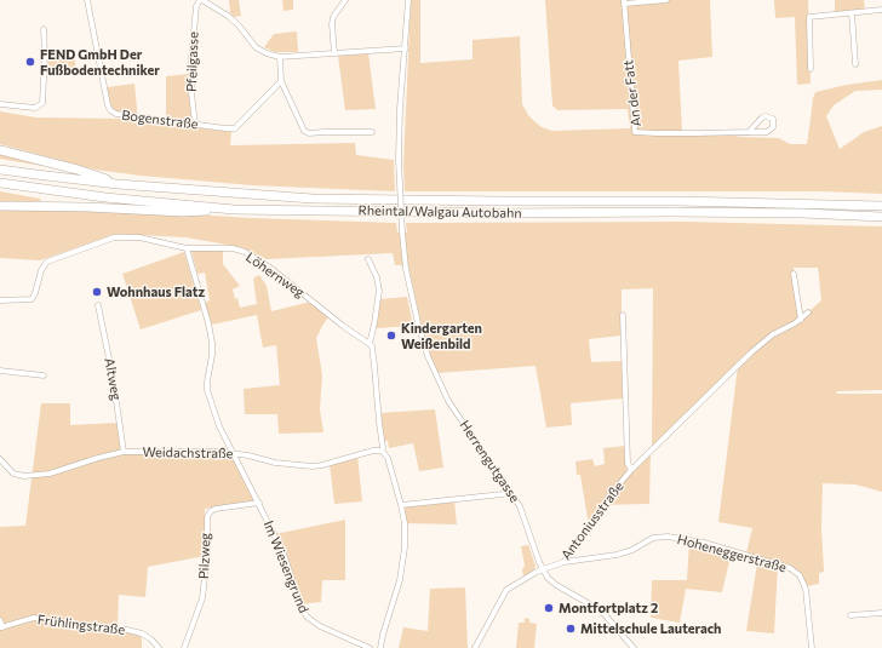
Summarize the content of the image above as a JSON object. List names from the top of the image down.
{
  "streets": {
    "highway": ["Rheintal/Walgau Autobahn"],
    "street": [
      "Pfeilgasse",
      "An der Fatt",
      "Bogenstraße",
      "Löhernweg",
      "Altweg",
      "Weidachstraße",
      "Herrengutgasse",
      "Antoniusstraße",
      "Hoheneggerstraße",
      "Pilzweg",
      "Im Wiesengrund",
      "Frühlingstraße"
    ]
  },
  "crossings": [
    ["Pfeilgasse", "Bogenstraße"],
    ["Löhernweg", "Im Wiesengrund"],
    ["Altweg", "Weidachstraße"],
    ["Weidachstraße", "Im Wiesengrund"],
    ["Herrengutgasse", "Antoniusstraße"],
    ["Antoniusstraße", "Hoheneggerstraße"],
    ["Pilzweg", "Im Wiesengrund"]
  ],
  "places": [
    "FEND GmbH Der Fußbodentechniker",
    "Wohnhaus Flatz",
    "Kindergarten Weißenbild",
    "Montfortplatz 2",
    "Mittelschule Lauterach"
  ]
}
